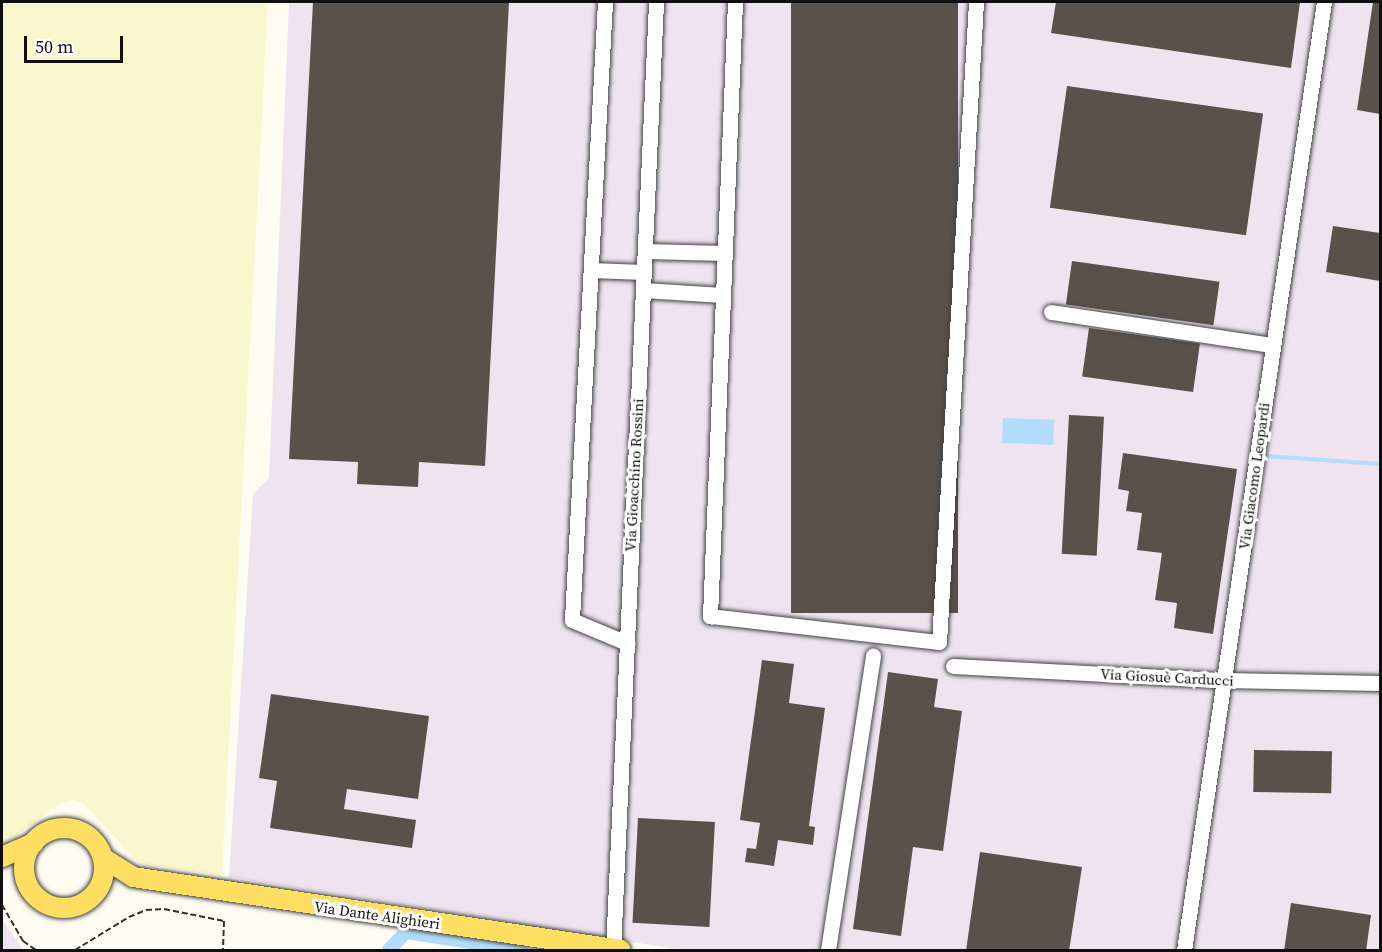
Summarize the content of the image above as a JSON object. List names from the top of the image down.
{
  "streets": {
    "main road": ["Via Dante Alighieri"],
    "street": ["Via Gioacchino Rossini", "Via Giacomo Leopardi", "Via Giosuè Carducci"]
  },
  "crossings": [
    ["Via Gioacchino Rossini", "Via Dante Alighieri"],
    ["Via Giacomo Leopardi", "Via Giosuè Carducci"]
  ],
  "scale_bar": "50 m"
}
